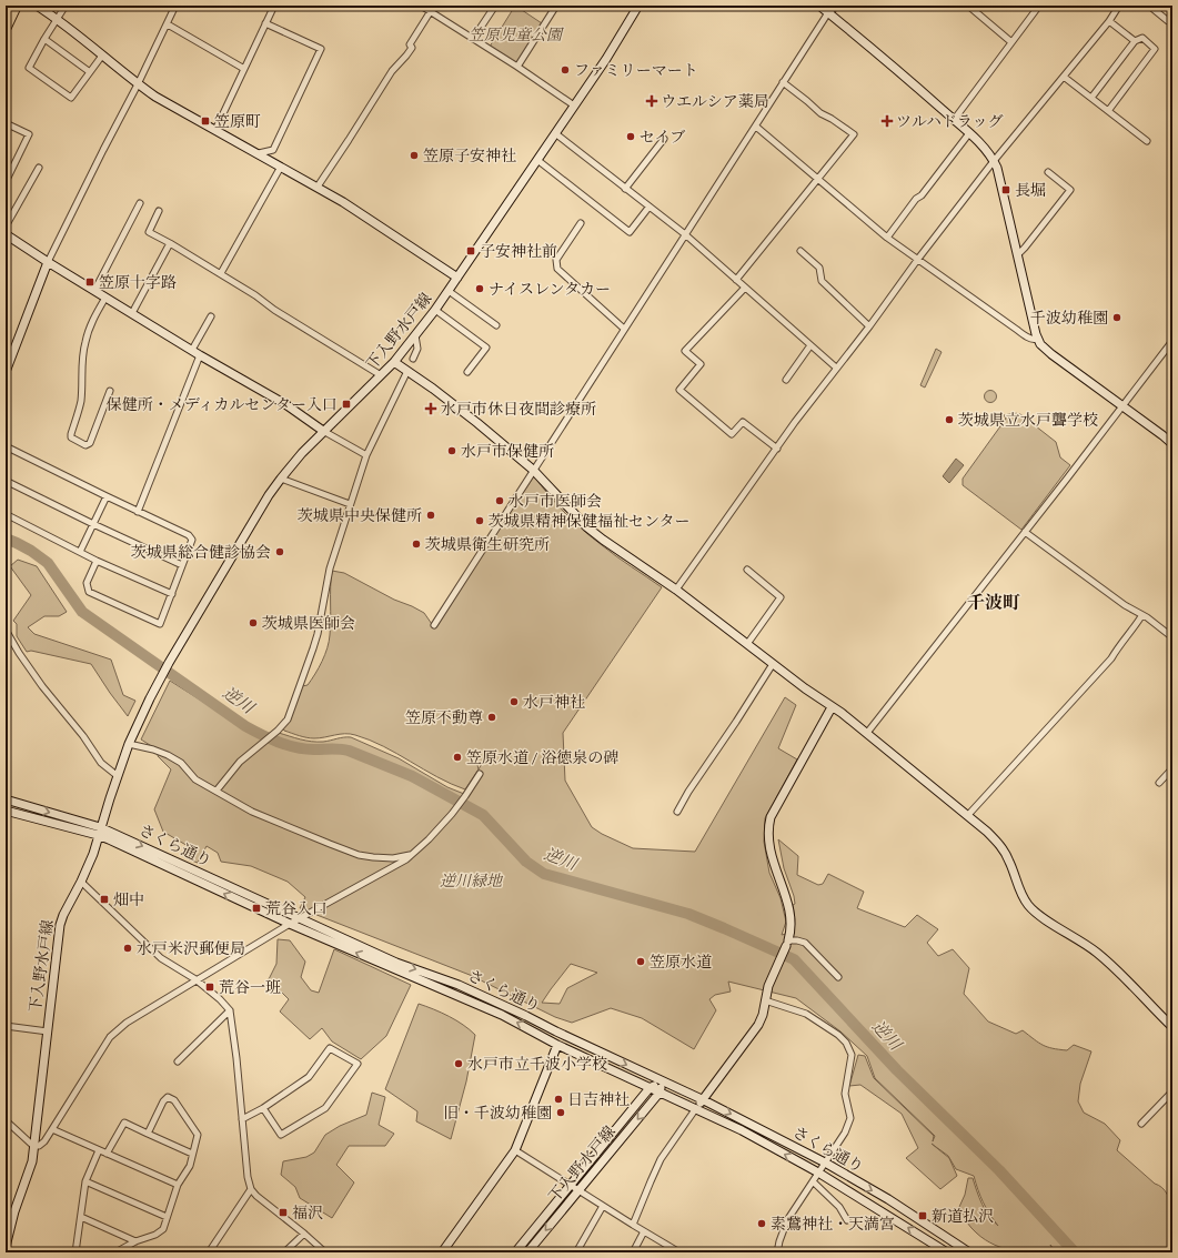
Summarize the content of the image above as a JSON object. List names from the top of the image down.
{
  "streets": {
    "street": ["下入野水戸線", "さくら通り"]
  },
  "crossings": [
    ["下入野水戸線", "さくら通り"]
  ],
  "districts": ["千波町"],
  "water": ["逆川"],
  "parks": ["笠原児童公園", "逆川緑地"],
  "places": {
    "other": [
      "ファミリーマート",
      "セイブ",
      "笠原子安神社",
      "ナイスレンタカー",
      "千波幼稚園",
      "茨城県立水戸聾学校",
      "水戸市保健所",
      "水戸市医師会",
      "茨城県中央保健所",
      "茨城県精神保健福祉センター",
      "茨城県衛生研究所",
      "茨城県総合健診協会",
      "茨城県医師会",
      "水戸神社",
      "笠原不動尊",
      "笠原水道 / 浴徳泉の碑",
      "水戸米沢郵便局",
      "笠原水道",
      "水戸市立千波小学校",
      "日吉神社",
      "旧・千波幼稚園",
      "素鵞神社・天満宮"
    ],
    "health": ["ウエルシア薬局", "ツルハドラッグ", "水戸市休日夜間診療所"],
    "transit": [
      "笠原町",
      "長堀",
      "子安神社前",
      "笠原十字路",
      "保健所・メディカルセンター入口",
      "畑中",
      "荒谷入口",
      "荒谷一班",
      "福沢",
      "新道払沢"
    ]
  }
}
